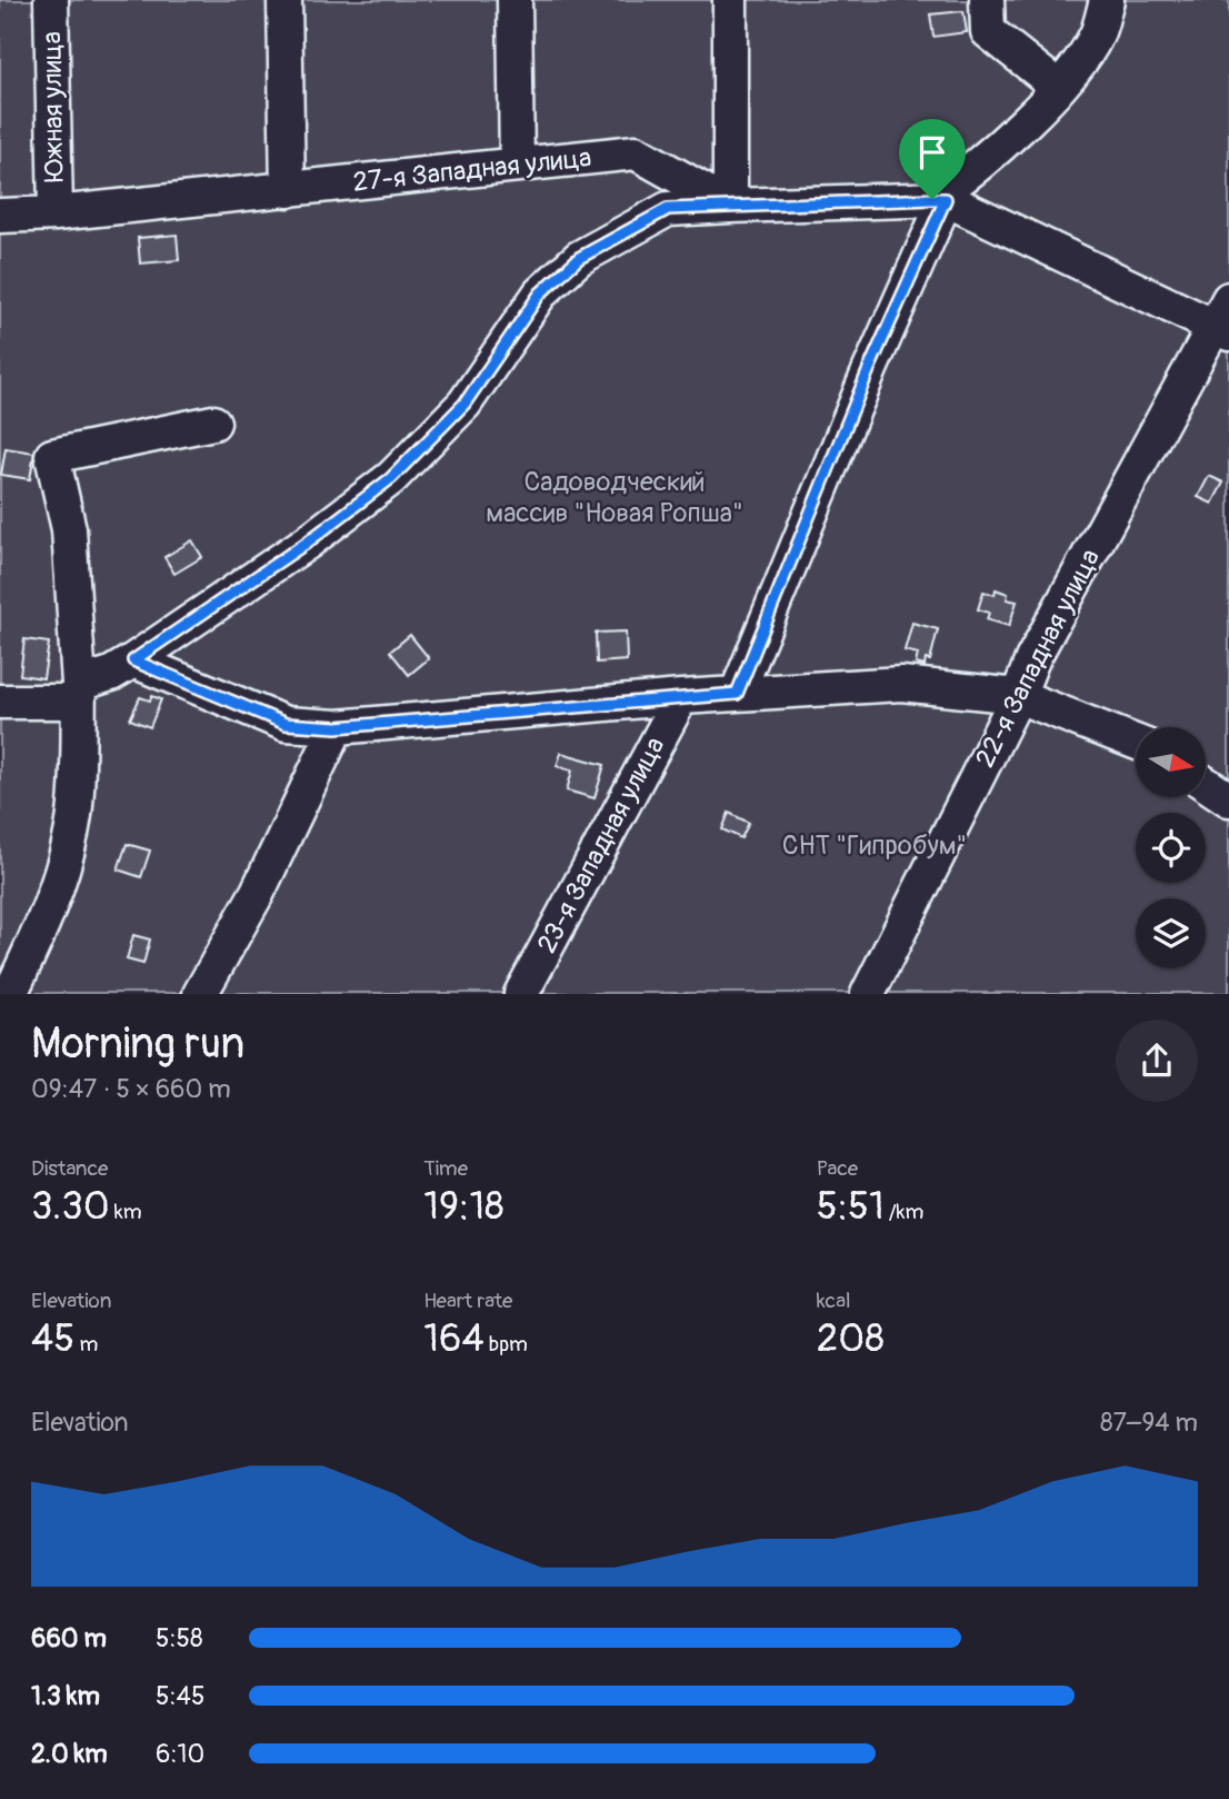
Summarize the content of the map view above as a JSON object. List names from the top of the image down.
{
  "streets": {
    "street": [
      "Южная улица",
      "27-я Западная улица",
      "22-я Западная улица",
      "23-я Западная улица"
    ]
  },
  "crossings": [
    ["Южная улица", "27-я Западная улица"]
  ],
  "parks": ["Садоводческий массив \"Новая Ропша\"", "СНТ \"Гипробум\""],
  "north": "right",
  "page": {
    "heading": ["Morning run", "09:47 · 5 × 660 m"],
    "stats": [
      ["Distance", "3.30 km"],
      ["Time", "19:18"],
      ["Pace", "5:51 /km"],
      ["Elevation", "45 m"],
      ["Heart rate", "164 bpm"],
      ["kcal", "208"]
    ],
    "chart": ["Elevation", "87–94 m"],
    "list": [
      {
        "name": "660 m",
        "note": "5:58"
      },
      {
        "name": "1.3 km",
        "note": "5:45"
      },
      {
        "name": "2.0 km",
        "note": "6:10"
      }
    ]
  }
}
